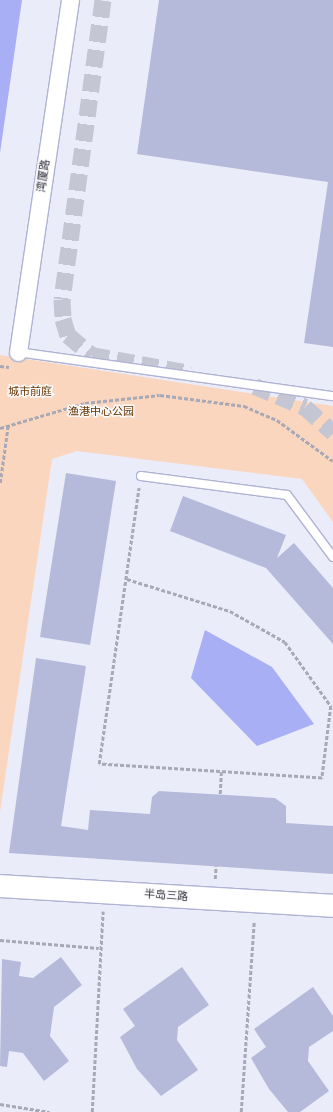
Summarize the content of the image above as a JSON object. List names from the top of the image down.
{
  "streets": {
    "street": ["湾厦路", "半岛三路"]
  },
  "parks": ["城市前庭", "渔港中心公园"]
}
